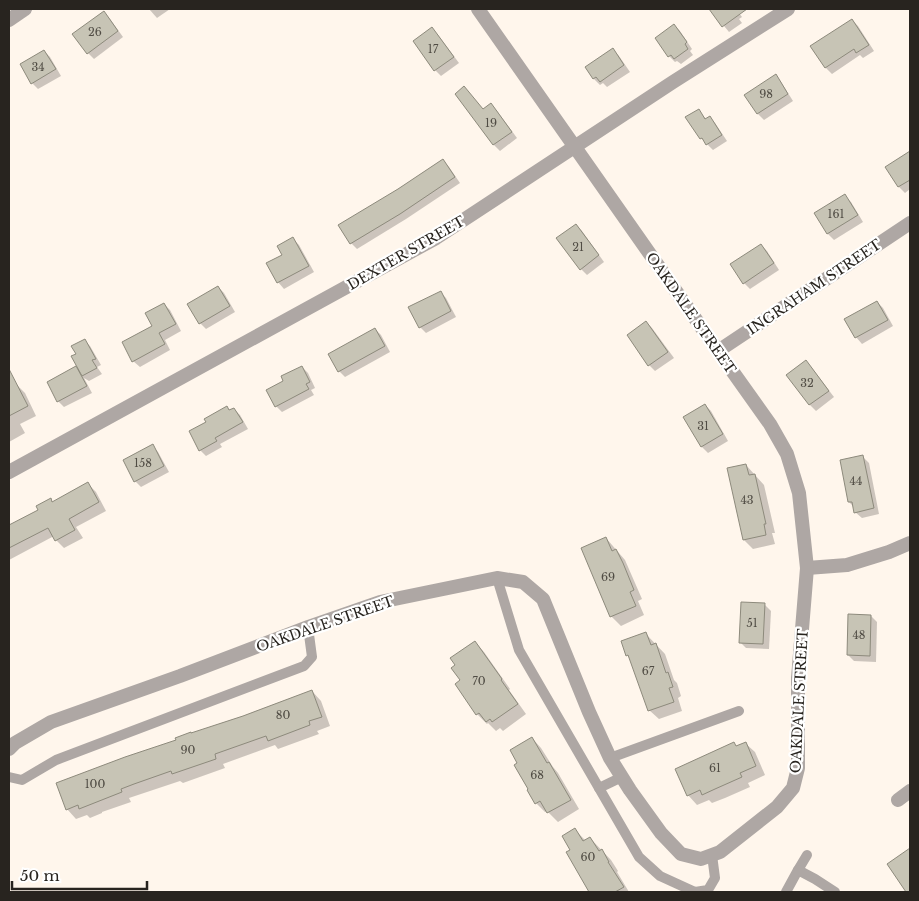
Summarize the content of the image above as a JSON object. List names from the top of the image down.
{
  "streets": {
    "street": ["DEXTER STREET", "INGRAHAM STREET", "OAKDALE STREET"]
  },
  "crossings": [
    ["DEXTER STREET", "OAKDALE STREET"],
    ["INGRAHAM STREET", "OAKDALE STREET"]
  ],
  "house_numbers": [
    "26",
    "17",
    "34",
    "98",
    "19",
    "161",
    "21",
    "32",
    "31",
    "158",
    "44",
    "43",
    "69",
    "51",
    "48",
    "67",
    "70",
    "80",
    "90",
    "61",
    "68",
    "100",
    "60"
  ],
  "scale_bar": "50 m"
}
